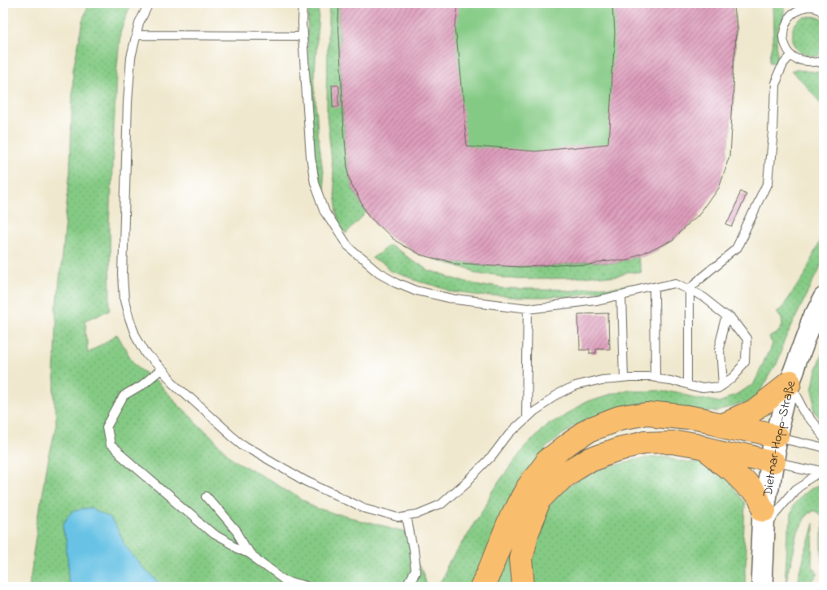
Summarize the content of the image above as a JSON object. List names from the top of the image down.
{
  "streets": {
    "street": ["Dietmar-Hopp-Straße"]
  }
}
